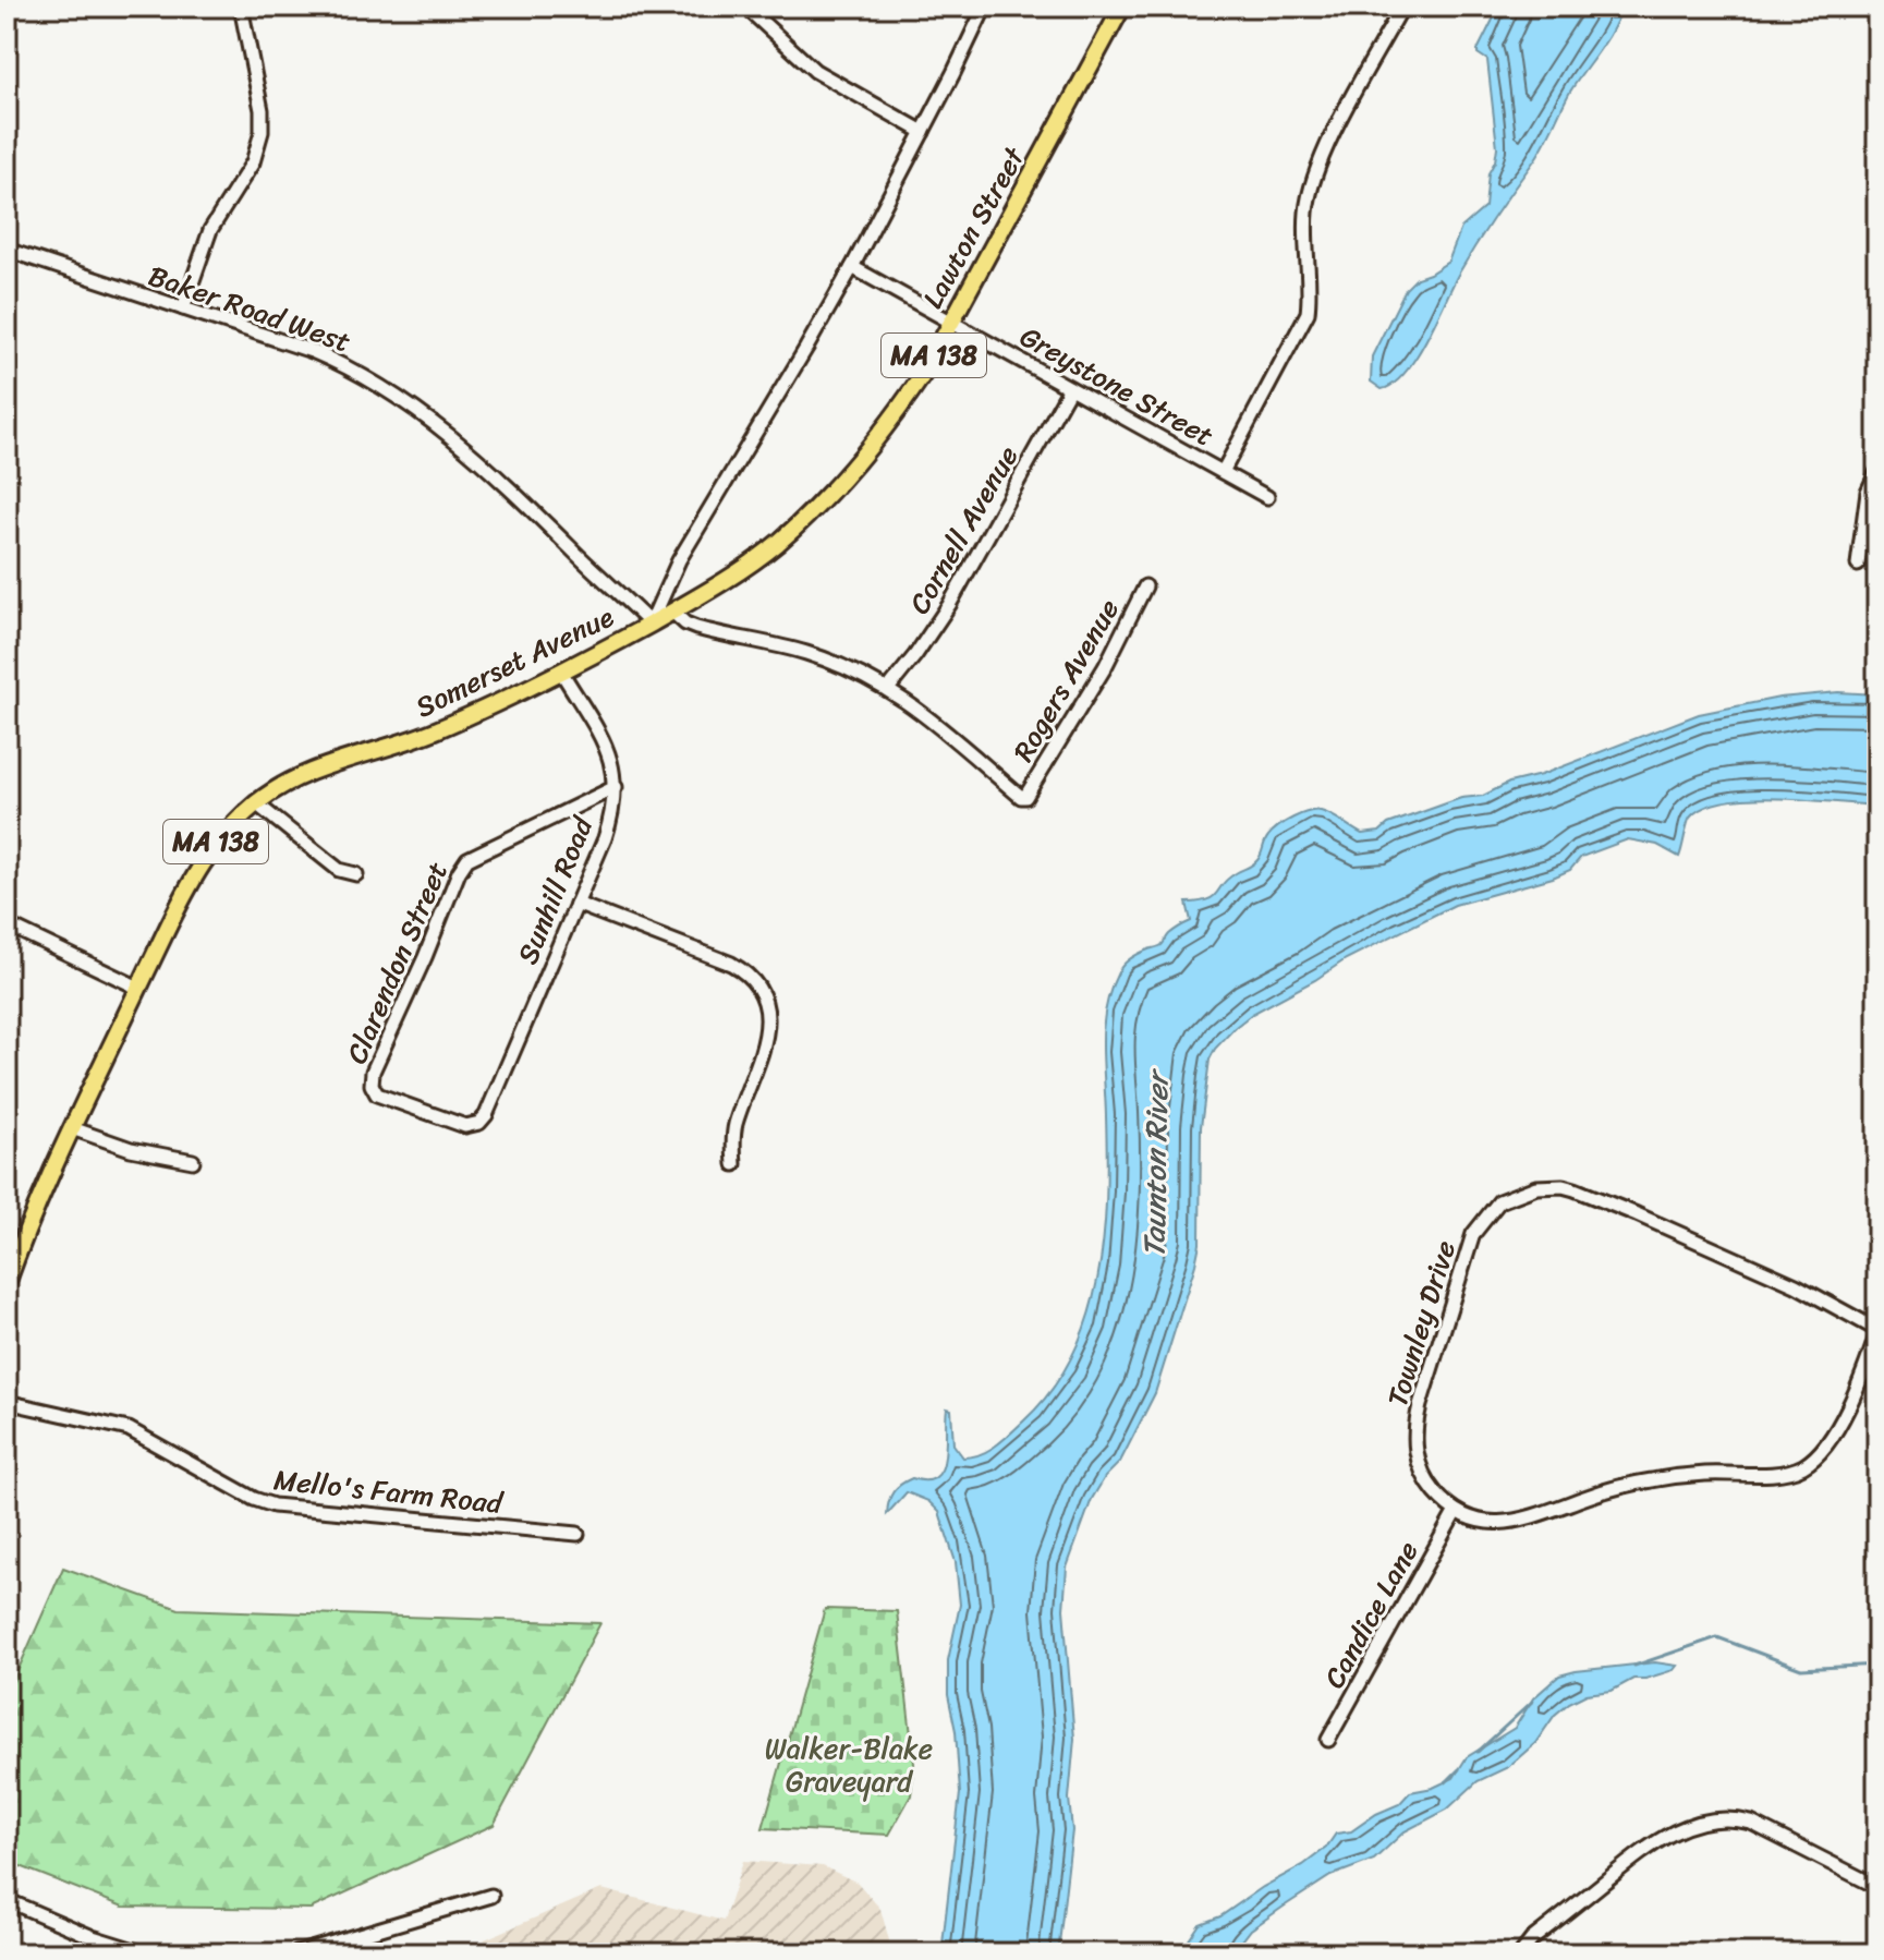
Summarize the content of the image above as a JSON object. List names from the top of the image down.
{
  "streets": {
    "main road": ["Lawton Street", "MA 138", "Somerset Avenue"],
    "street": [
      "Baker Road West",
      "Greystone Street",
      "Cornell Avenue",
      "Rogers Avenue",
      "Sunhill Road",
      "Clarendon Street",
      "Townley Drive",
      "Mello's Farm Road",
      "Candice Lane"
    ]
  },
  "crossings": [
    ["Lawton Street", "Baker Road West"],
    ["Lawton Street", "Greystone Street"],
    ["Lawton Street", "Somerset Avenue"],
    ["Baker Road West", "Somerset Avenue"],
    ["Greystone Street", "Cornell Avenue"],
    ["Greystone Street", "Somerset Avenue"],
    ["Cornell Avenue", "Rogers Avenue"],
    ["Somerset Avenue", "Sunhill Road"],
    ["Sunhill Road", "Clarendon Street"],
    ["Townley Drive", "Candice Lane"]
  ],
  "water": ["Taunton River"],
  "parks": ["Walker-Blake Graveyard"]
}
